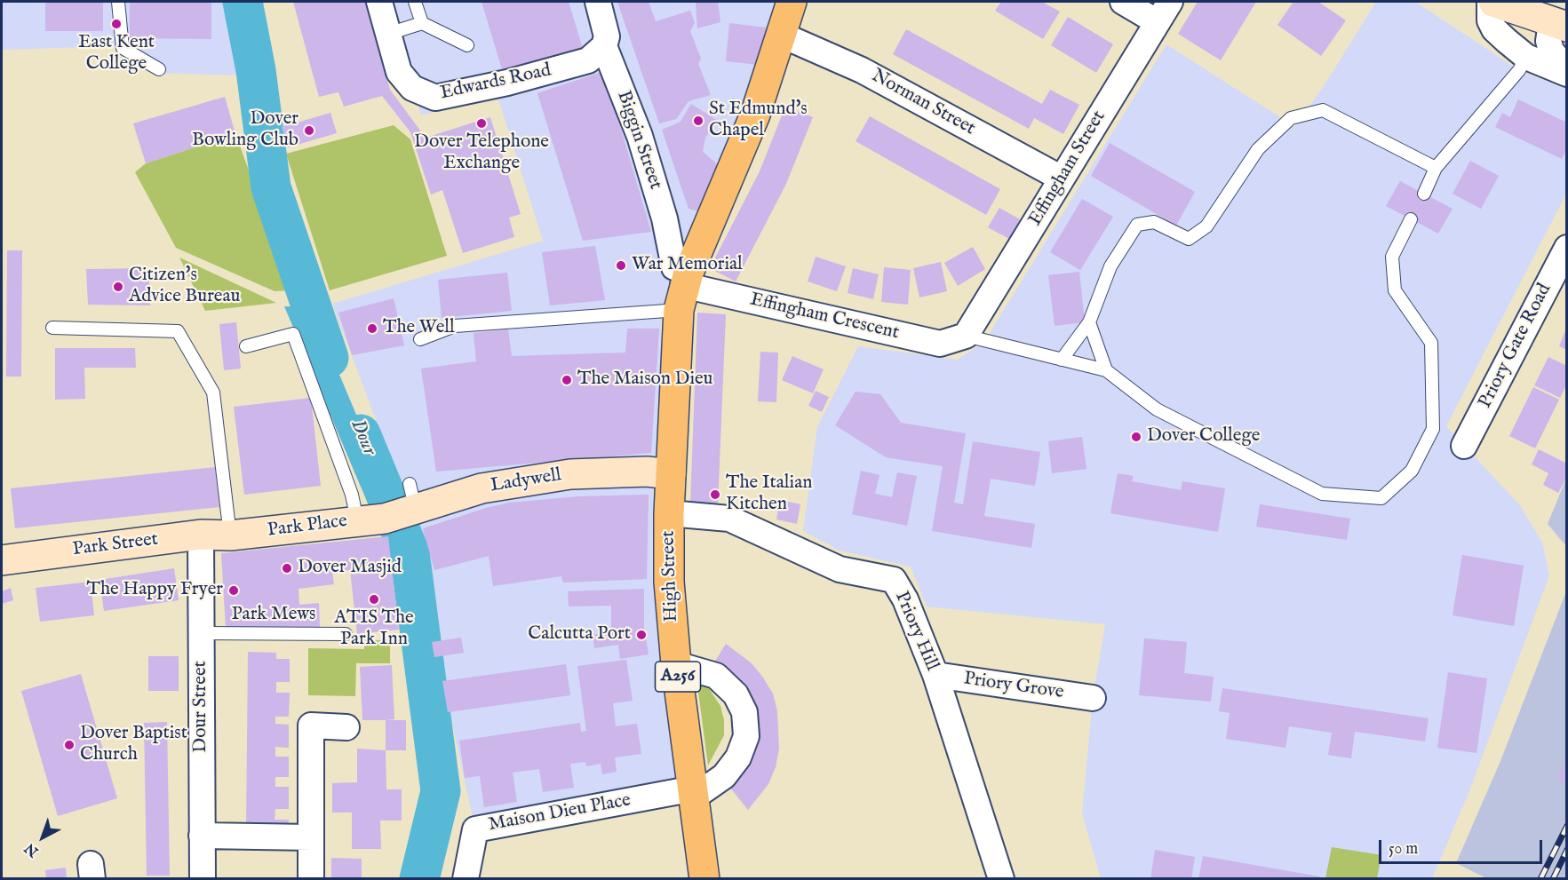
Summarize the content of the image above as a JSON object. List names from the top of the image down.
{
  "streets": {
    "main road": ["High Street", "A256"],
    "street": [
      "Edwards Road",
      "Norman Street",
      "Biggin Street",
      "Effingham Street",
      "Effingham Crescent",
      "Priory Gate Road",
      "Ladywell",
      "Park Place",
      "Park Street",
      "Priory Hill",
      "Priory Grove",
      "Dour Street",
      "Maison Dieu Place"
    ],
    "lane": ["Park Mews"]
  },
  "crossings": [
    ["Edwards Road", "Biggin Street"],
    ["Norman Street", "Effingham Street"],
    ["Norman Street", "A256"],
    ["Biggin Street", "Effingham Crescent"],
    ["Biggin Street", "High Street"],
    ["Biggin Street", "A256"],
    ["Effingham Street", "Effingham Crescent"],
    ["Effingham Crescent", "High Street"],
    ["Effingham Crescent", "A256"],
    ["Ladywell", "Park Place"],
    ["Ladywell", "High Street"],
    ["Park Place", "Park Street"],
    ["Park Street", "Dour Street"],
    ["High Street", "Priory Hill"],
    ["High Street", "A256"],
    ["High Street", "Maison Dieu Place"],
    ["Park Mews", "Dour Street"],
    ["Priory Hill", "Priory Grove"]
  ],
  "water": ["Dour"],
  "places": [
    "East Kent College",
    "St Edmund's Chapel",
    "Dover Telephone Exchange",
    "Dover Bowling Club",
    "War Memorial",
    "Citizen's Advice Bureau",
    "The Well",
    "The Maison Dieu",
    "Dover College",
    "The Italian Kitchen",
    "Dover Masjid",
    "The Happy Fryer",
    "ATIS The Park Inn",
    "Calcutta Port",
    "Dover Baptist Church"
  ],
  "scale_bar": "50 m",
  "north": "bottom left"
}
